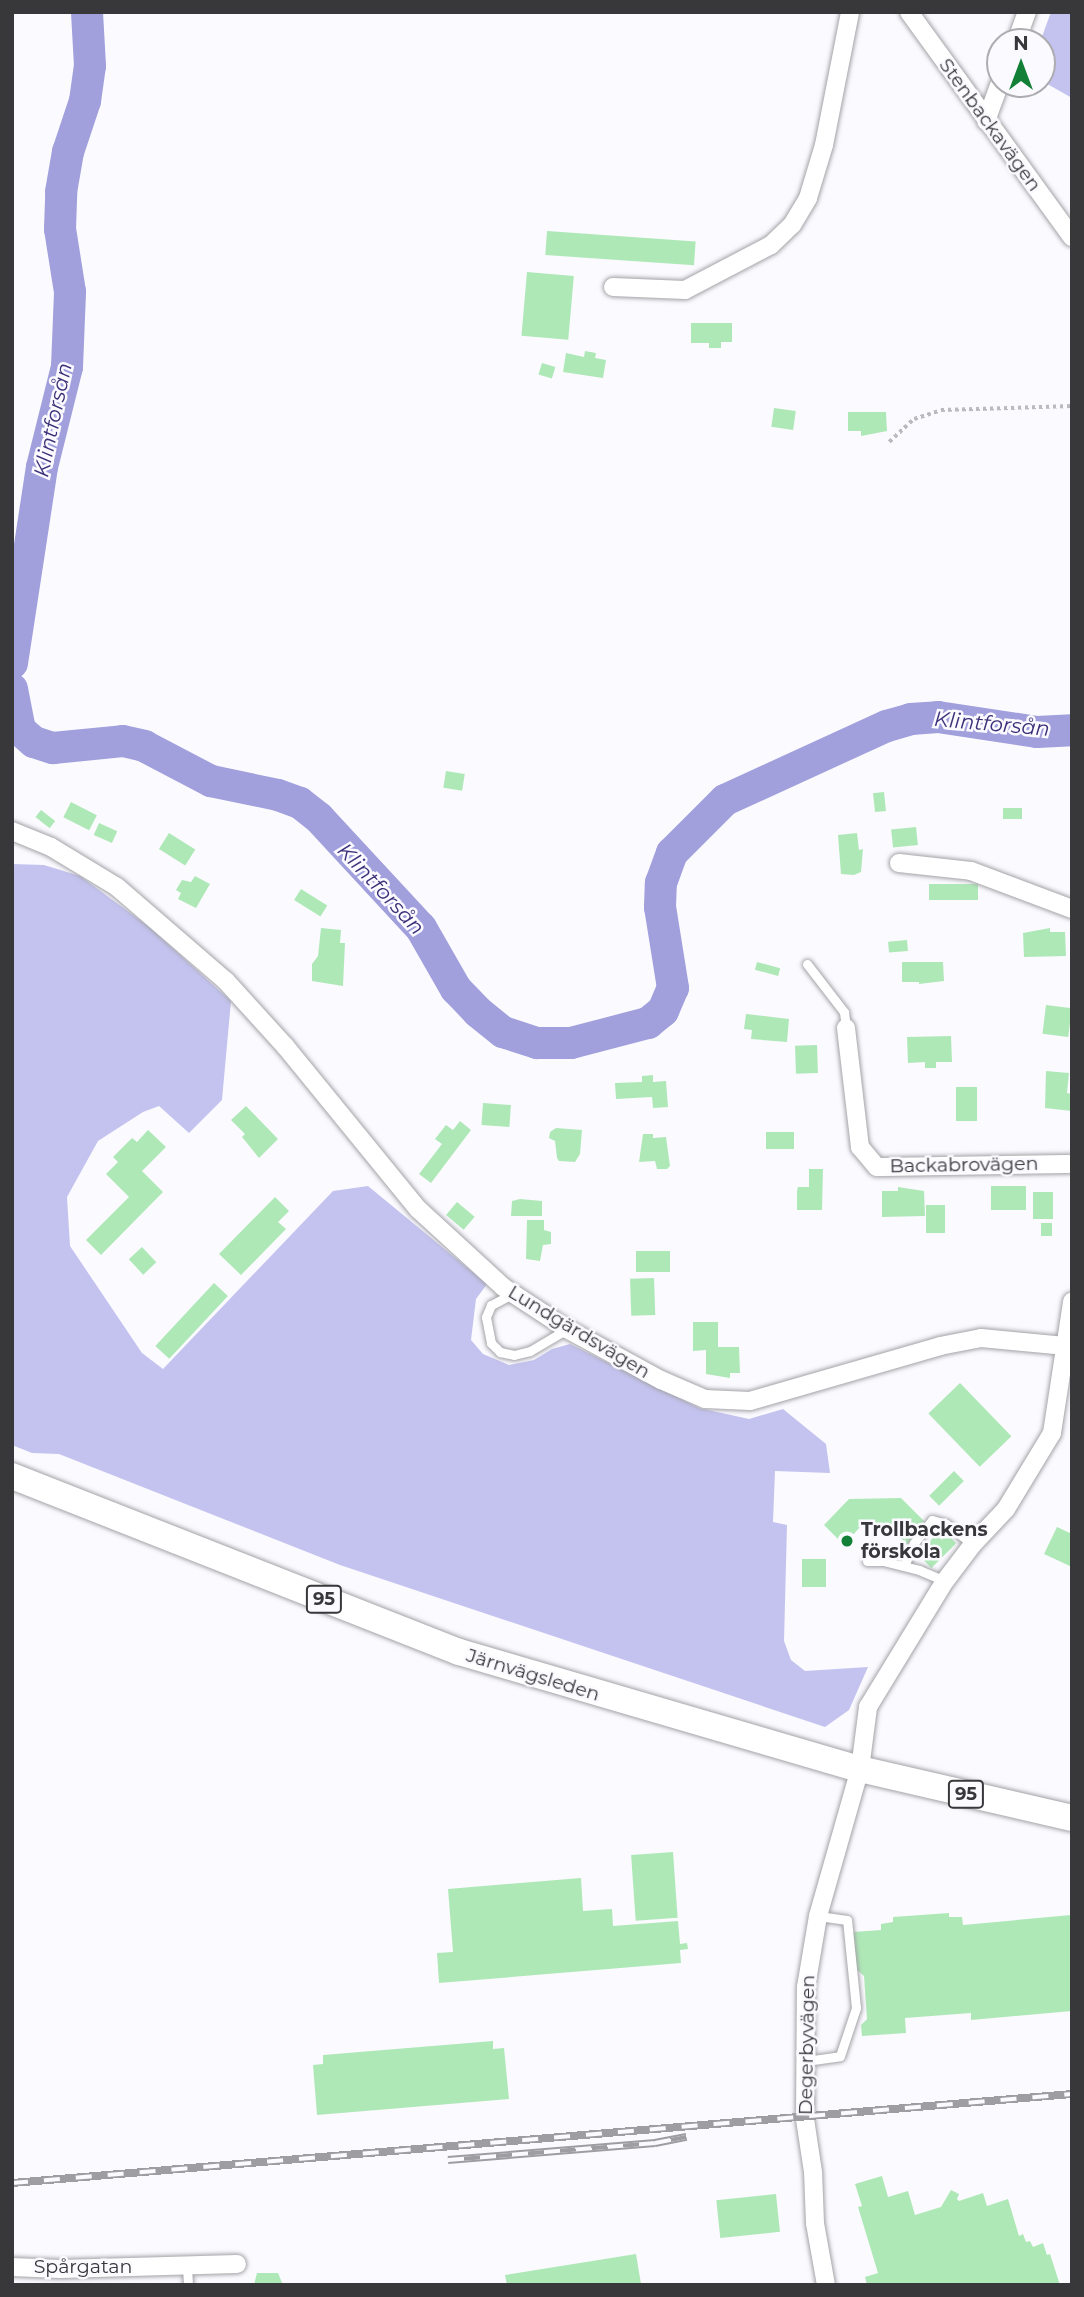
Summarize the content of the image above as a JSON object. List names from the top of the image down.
{
  "streets": {
    "main road": ["95", "Järnvägsleden"],
    "street": [
      "Stenbackavägen",
      "Backabrovägen",
      "Lundgärdsvägen",
      "Degerbyvägen",
      "Spårgatan"
    ]
  },
  "crossings": [
    ["Järnvägsleden", "Degerbyvägen"]
  ],
  "water": ["Klintforsån"],
  "places": ["Trollbackens förskola"],
  "north": "top"
}
